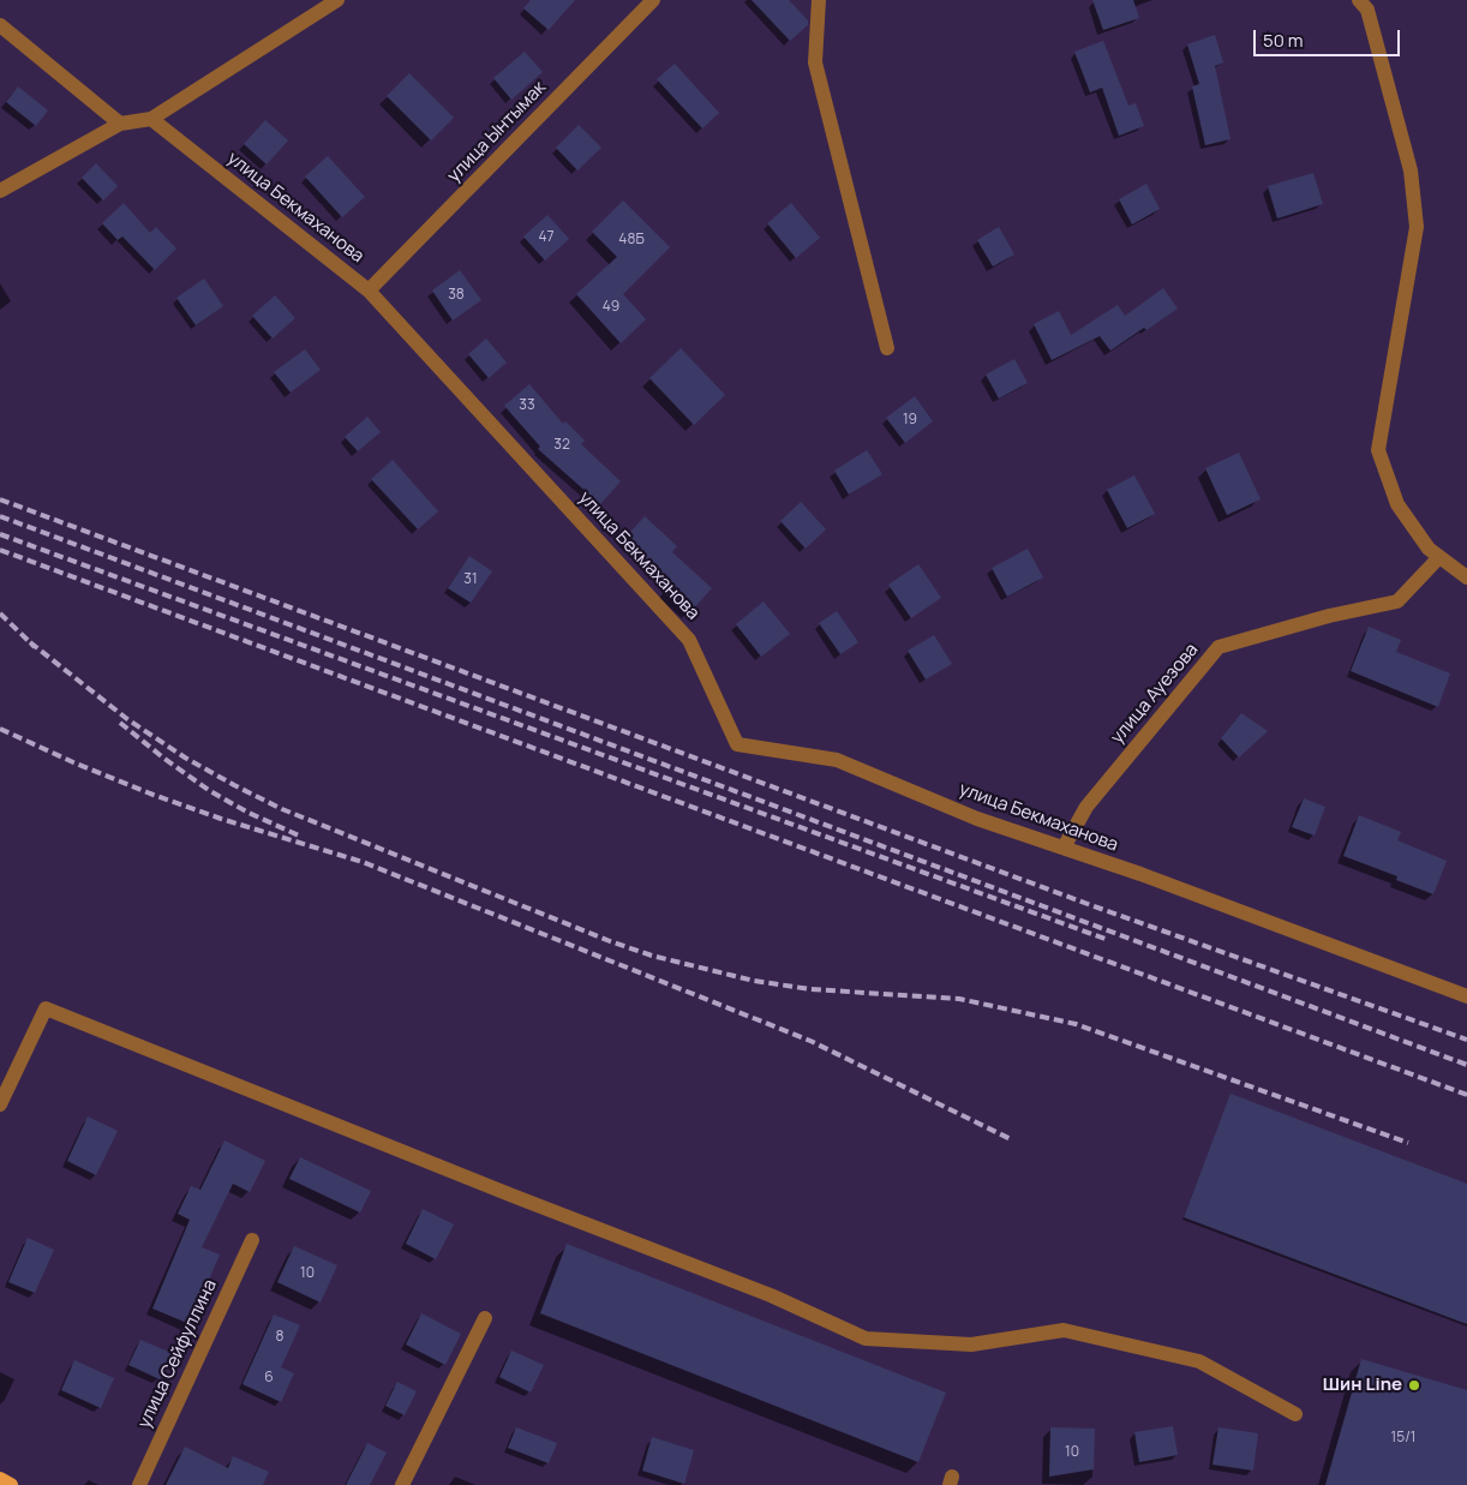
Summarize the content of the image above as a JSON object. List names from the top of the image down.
{
  "streets": {
    "street": [
      "улица Ынтымак",
      "улица Бекмаханова",
      "улица Ауезова",
      "улица Сейфуллина"
    ]
  },
  "crossings": [
    ["улица Ынтымак", "улица Бекмаханова"],
    ["улица Бекмаханова", "улица Ауезова"]
  ],
  "places": ["Шин Line"],
  "house_numbers": [
    "47",
    "48Б",
    "38",
    "49",
    "33",
    "19",
    "32",
    "31",
    "10",
    "8",
    "6",
    "15/1",
    "10"
  ],
  "scale_bar": "50 m"
}
